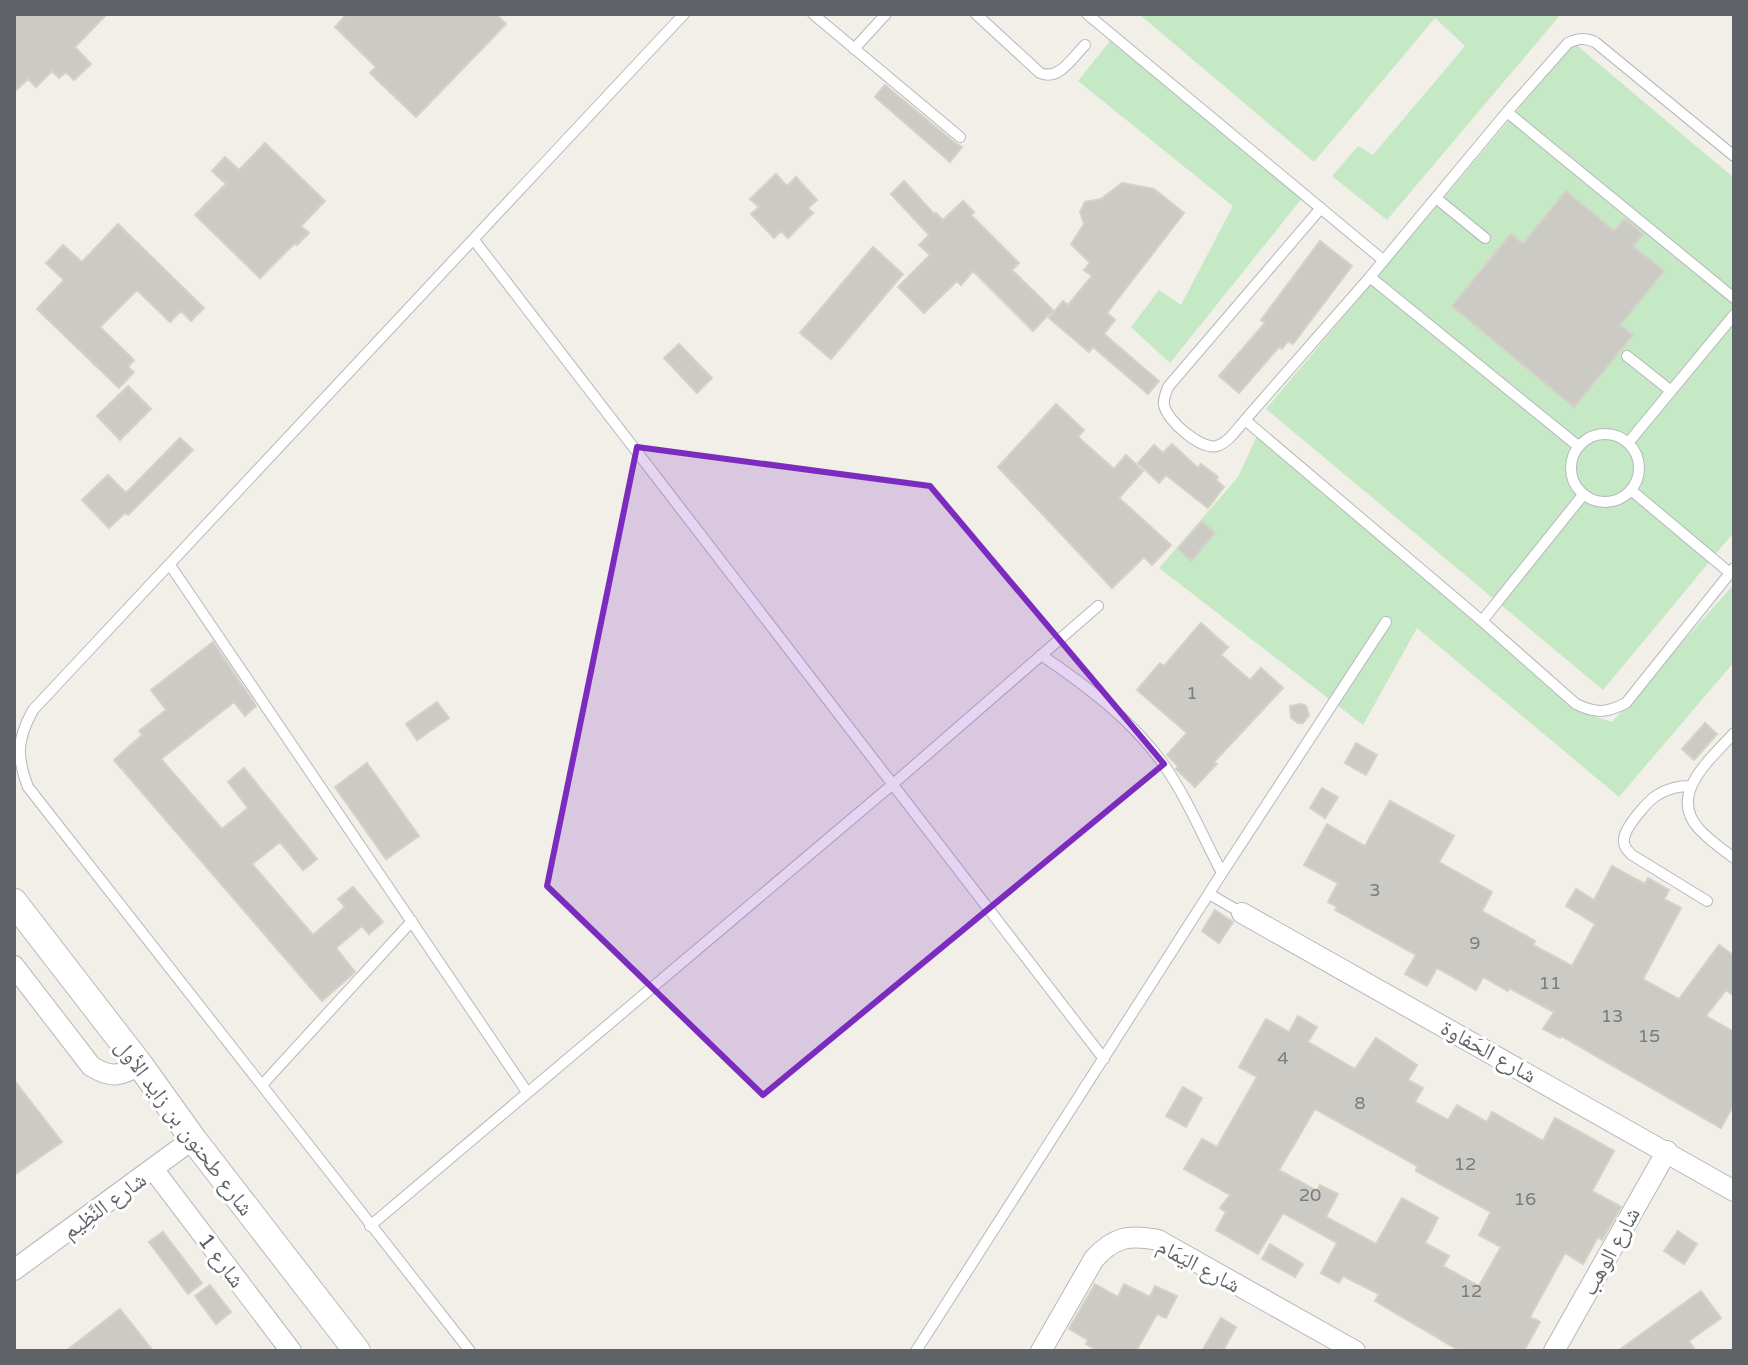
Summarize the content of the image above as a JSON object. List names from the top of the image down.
{
  "streets": {
    "street": [
      "شارع الحَفاوة",
      "شارع طحنون بن زايد الأول",
      "شارع النَّظِيم",
      "شارع الوهب",
      "شارع 1",
      "شارع اليَمَام"
    ]
  },
  "crossings": [
    ["شارع الحَفاوة", "شارع الوهب"],
    ["شارع طحنون بن زايد الأول", "شارع النَّظِيم"],
    ["شارع النَّظِيم", "شارع 1"]
  ],
  "house_numbers": [
    "1",
    "3",
    "9",
    "11",
    "13",
    "15",
    "4",
    "8",
    "12",
    "20",
    "16",
    "12"
  ]
}
